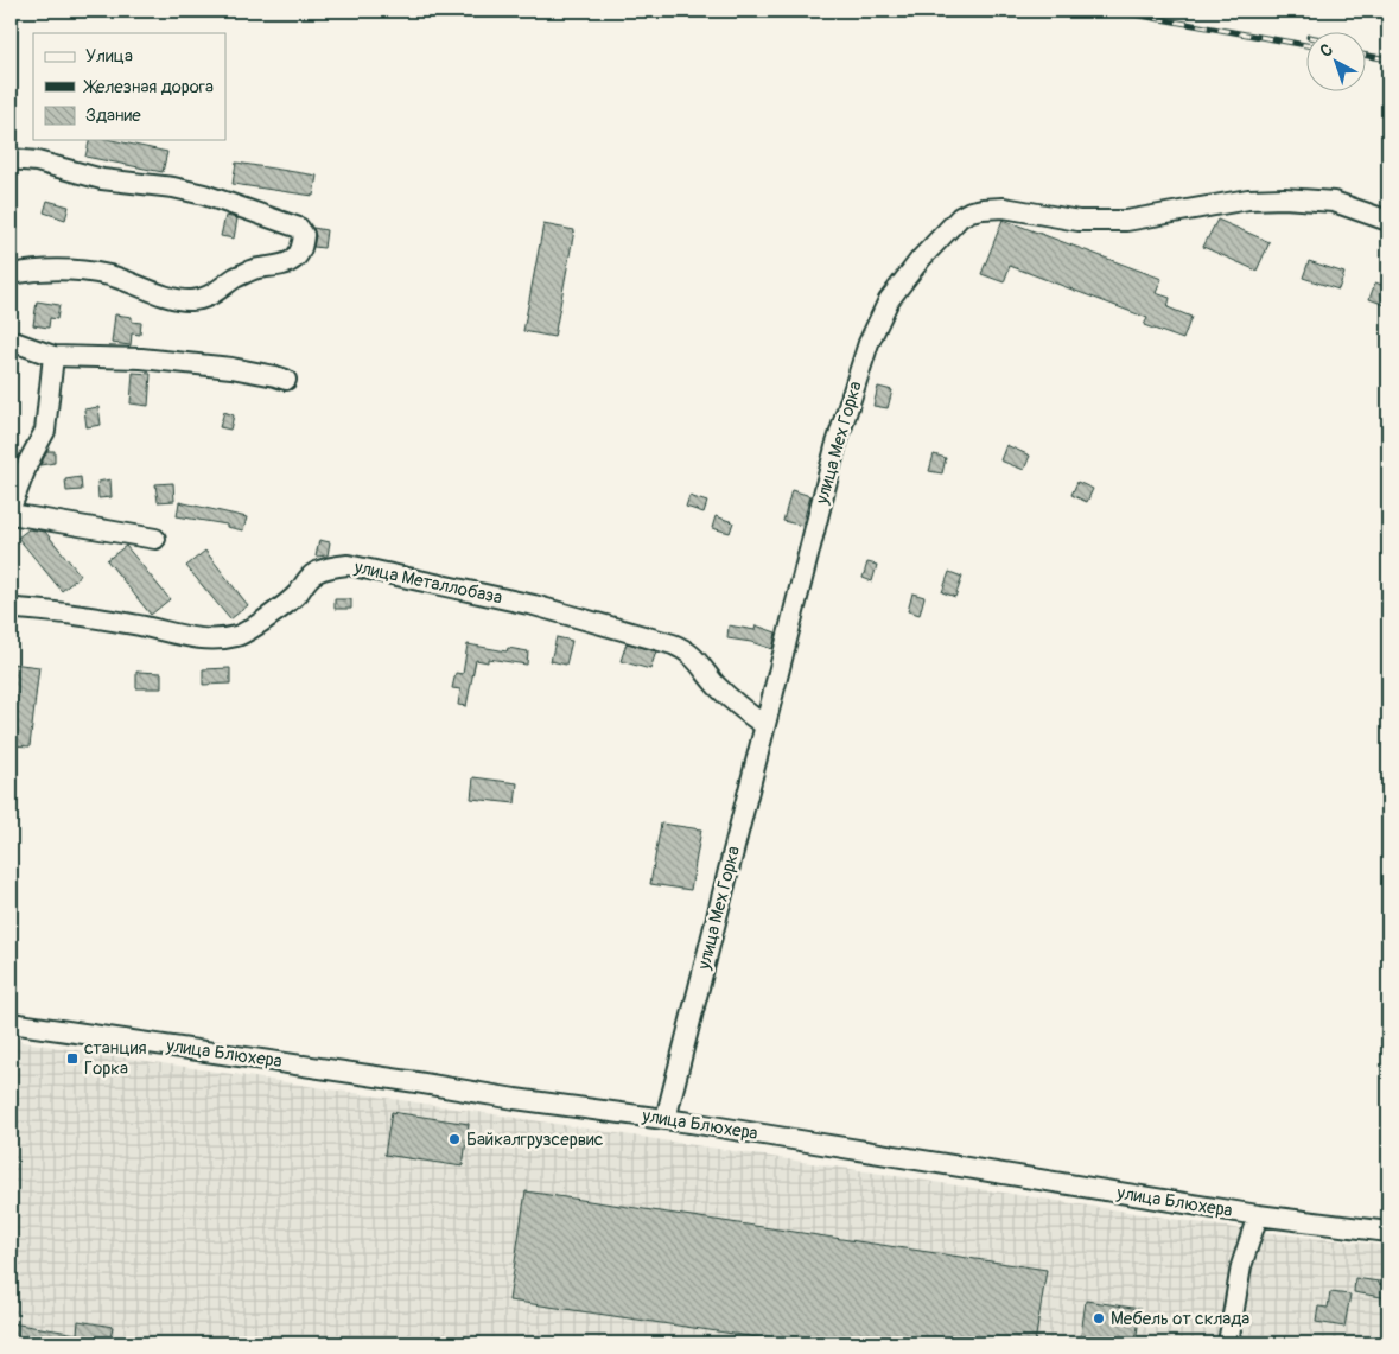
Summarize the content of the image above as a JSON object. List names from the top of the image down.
{
  "streets": {
    "street": ["улица Мех Горка", "улица Металлобаза", "улица Блюхера"]
  },
  "crossings": [
    ["улица Мех Горка", "улица Металлобаза"],
    ["улица Мех Горка", "улица Блюхера"]
  ],
  "places": {
    "transit": ["станция Горка"],
    "other": ["Байкалгрузсервис", "Мебель от склада"]
  },
  "legend": ["Улица", "Железная дорога", "Здание"],
  "north": "top left"
}
